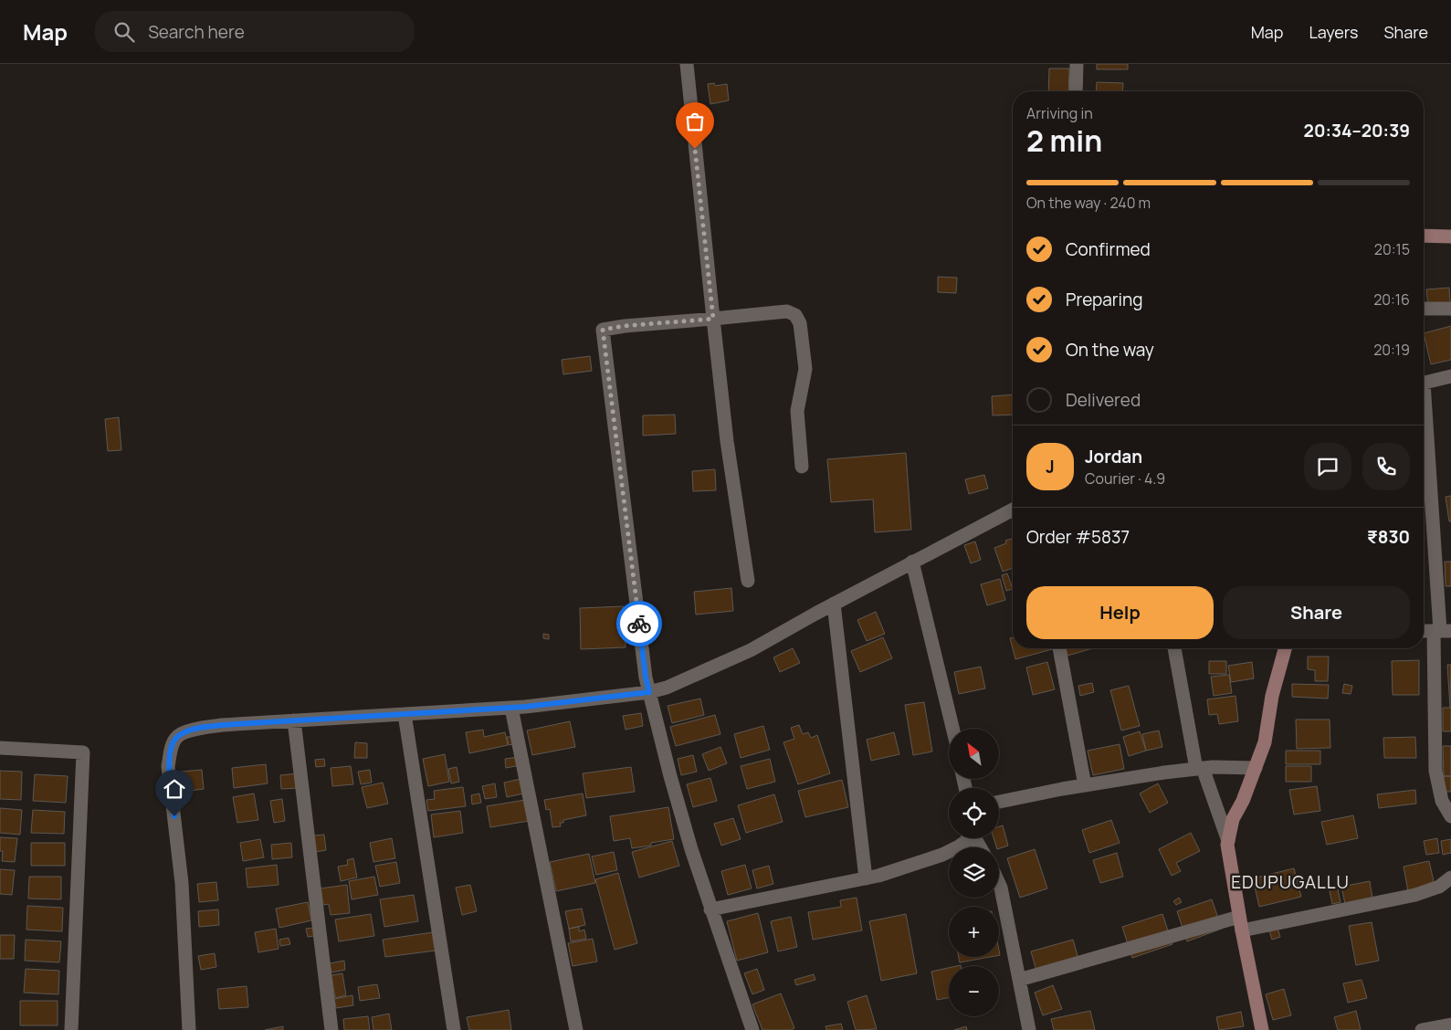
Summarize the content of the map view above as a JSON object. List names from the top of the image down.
{
  "districts": ["EDUPUGALLU"],
  "north": "top left",
  "page": {
    "header": "Map",
    "search": "Search here",
    "nav": ["Map", "Layers", "Share"],
    "heading": ["2 min", "Arriving in", "20:34–20:39"],
    "panel": [
      "Jordan",
      "Courier · 4.9",
      "Order #5837",
      "₹830"
    ],
    "bar": "On the way · 240 m",
    "list": [
      ["Confirmed", "20:15"],
      ["Preparing", "20:16"],
      ["On the way", "20:19"],
      "Delivered"
    ],
    "round": "J",
    "buttons": ["Help", "Share"],
    "map_buttons": ["+", "−"]
  }
}
